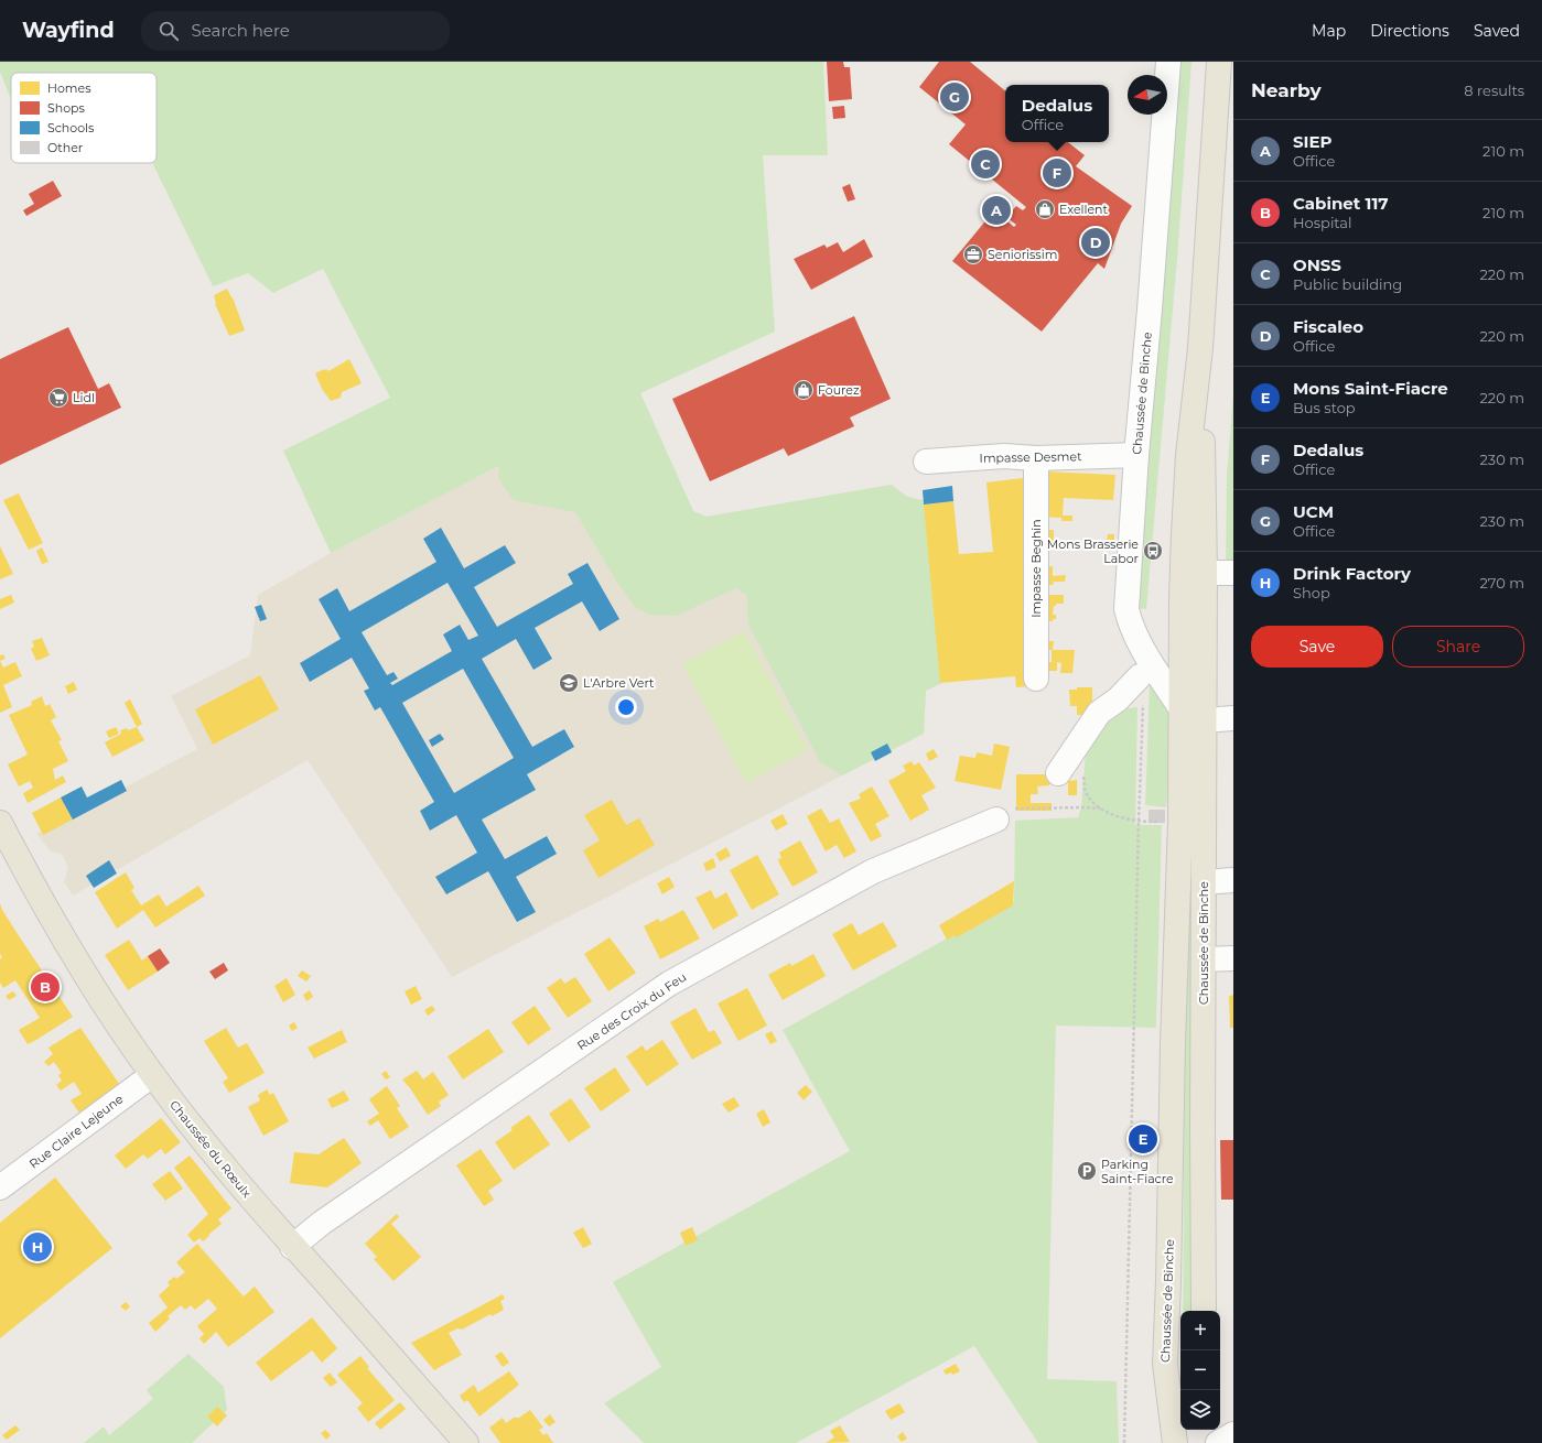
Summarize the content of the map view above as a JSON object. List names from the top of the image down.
{
  "streets": {
    "main road": ["Chaussée de Binche", "Chaussée du Rœulx"],
    "street": [
      "Impasse Desmet",
      "Impasse Beghin",
      "Rue des Croix du Feu",
      "Rue Claire Lejeune"
    ]
  },
  "crossings": [
    ["Chaussée de Binche", "Impasse Desmet"],
    ["Impasse Desmet", "Impasse Beghin"],
    ["Rue des Croix du Feu", "Chaussée du Rœulx"],
    ["Rue Claire Lejeune", "Chaussée du Rœulx"]
  ],
  "places": {
    "shop": ["Exellent", "Fourez"],
    "office": ["Seniorissim"],
    "supermarket": ["Lidl"],
    "bus stop": ["Mons Brasserie Labor"],
    "school or university": ["L'Arbre Vert"],
    "parking": ["Parking Saint-Fiacre"]
  },
  "legend": [
    "Homes",
    "Shops",
    "Schools",
    "Other"
  ],
  "north": "left",
  "page": {
    "header": "Wayfind",
    "search": "Search here",
    "nav": ["Map", "Directions", "Saved"],
    "heading": ["Nearby", "8 results"],
    "pins": [
      "G",
      "C",
      "F",
      "A",
      "D",
      "B",
      "E",
      "H"
    ],
    "popup": ["Dedalus", "Office"],
    "list": [
      {
        "mark": "A",
        "name": "SIEP",
        "note": "Office",
        "value": "210 m"
      },
      {
        "mark": "B",
        "name": "Cabinet 117",
        "note": "Hospital",
        "value": "210 m"
      },
      {
        "mark": "C",
        "name": "ONSS",
        "note": "Public building",
        "value": "220 m"
      },
      {
        "mark": "D",
        "name": "Fiscaleo",
        "note": "Office",
        "value": "220 m"
      },
      {
        "mark": "E",
        "name": "Mons Saint-Fiacre",
        "note": "Bus stop",
        "value": "220 m"
      },
      {
        "mark": "F",
        "name": "Dedalus",
        "note": "Office",
        "value": "230 m"
      },
      {
        "mark": "G",
        "name": "UCM",
        "note": "Office",
        "value": "230 m"
      },
      {
        "mark": "H",
        "name": "Drink Factory",
        "note": "Shop",
        "value": "270 m"
      }
    ],
    "buttons": ["Save", "Share"],
    "map_buttons": ["+", "−"]
  }
}
